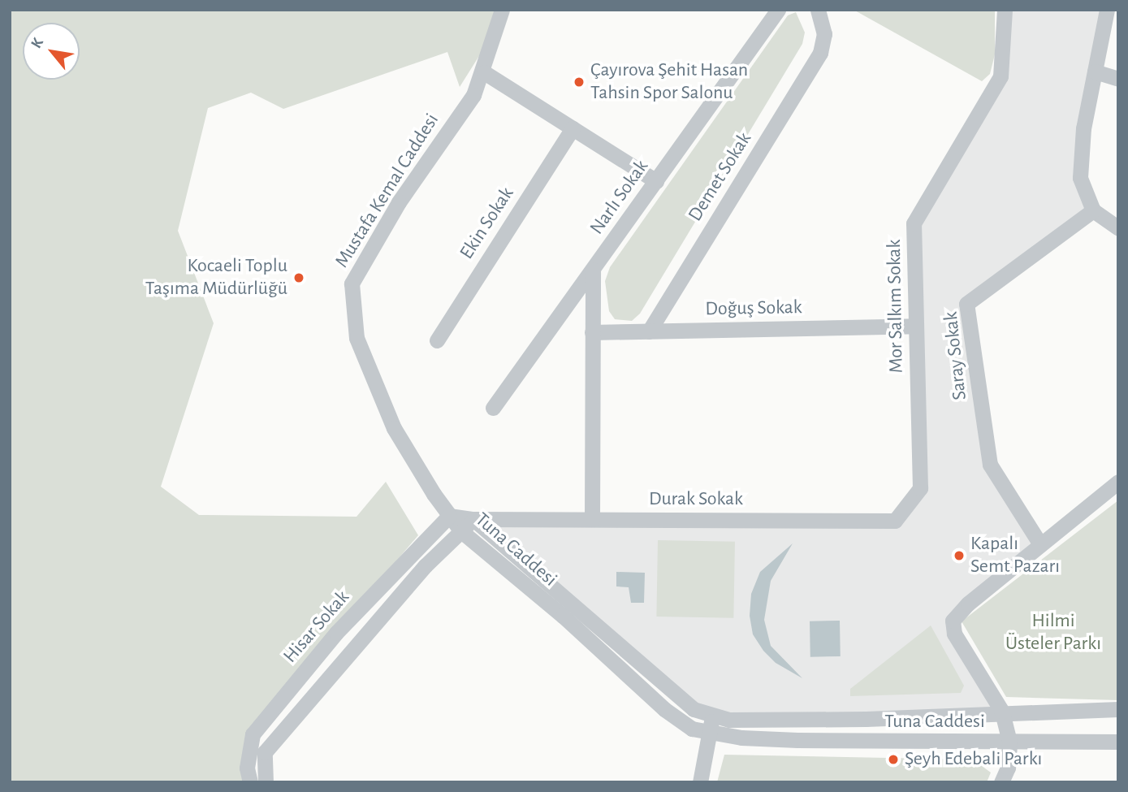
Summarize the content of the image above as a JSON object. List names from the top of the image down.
{
  "streets": {
    "street": [
      "Demet Sokak",
      "Mustafa Kemal Caddesi",
      "Narlı Sokak",
      "Ekin Sokak",
      "Mor Salkım Sokak",
      "Doğuş Sokak",
      "Saray Sokak",
      "Durak Sokak",
      "Tuna Caddesi",
      "Hisar Sokak"
    ]
  },
  "crossings": [
    ["Demet Sokak", "Doğuş Sokak"],
    ["Mustafa Kemal Caddesi", "Tuna Caddesi"],
    ["Mustafa Kemal Caddesi", "Hisar Sokak"],
    ["Mor Salkım Sokak", "Doğuş Sokak"],
    ["Mor Salkım Sokak", "Durak Sokak"],
    ["Durak Sokak", "Tuna Caddesi"],
    ["Tuna Caddesi", "Hisar Sokak"]
  ],
  "parks": ["Hilmi Üsteler Parkı"],
  "places": [
    "Çayırova Şehit Hasan Tahsin Spor Salonu",
    "Kocaeli Toplu Taşıma Müdürlüğü",
    "Kapalı Semt Pazarı",
    "Şeyh Edebali Parkı"
  ],
  "north": "top left"
}
